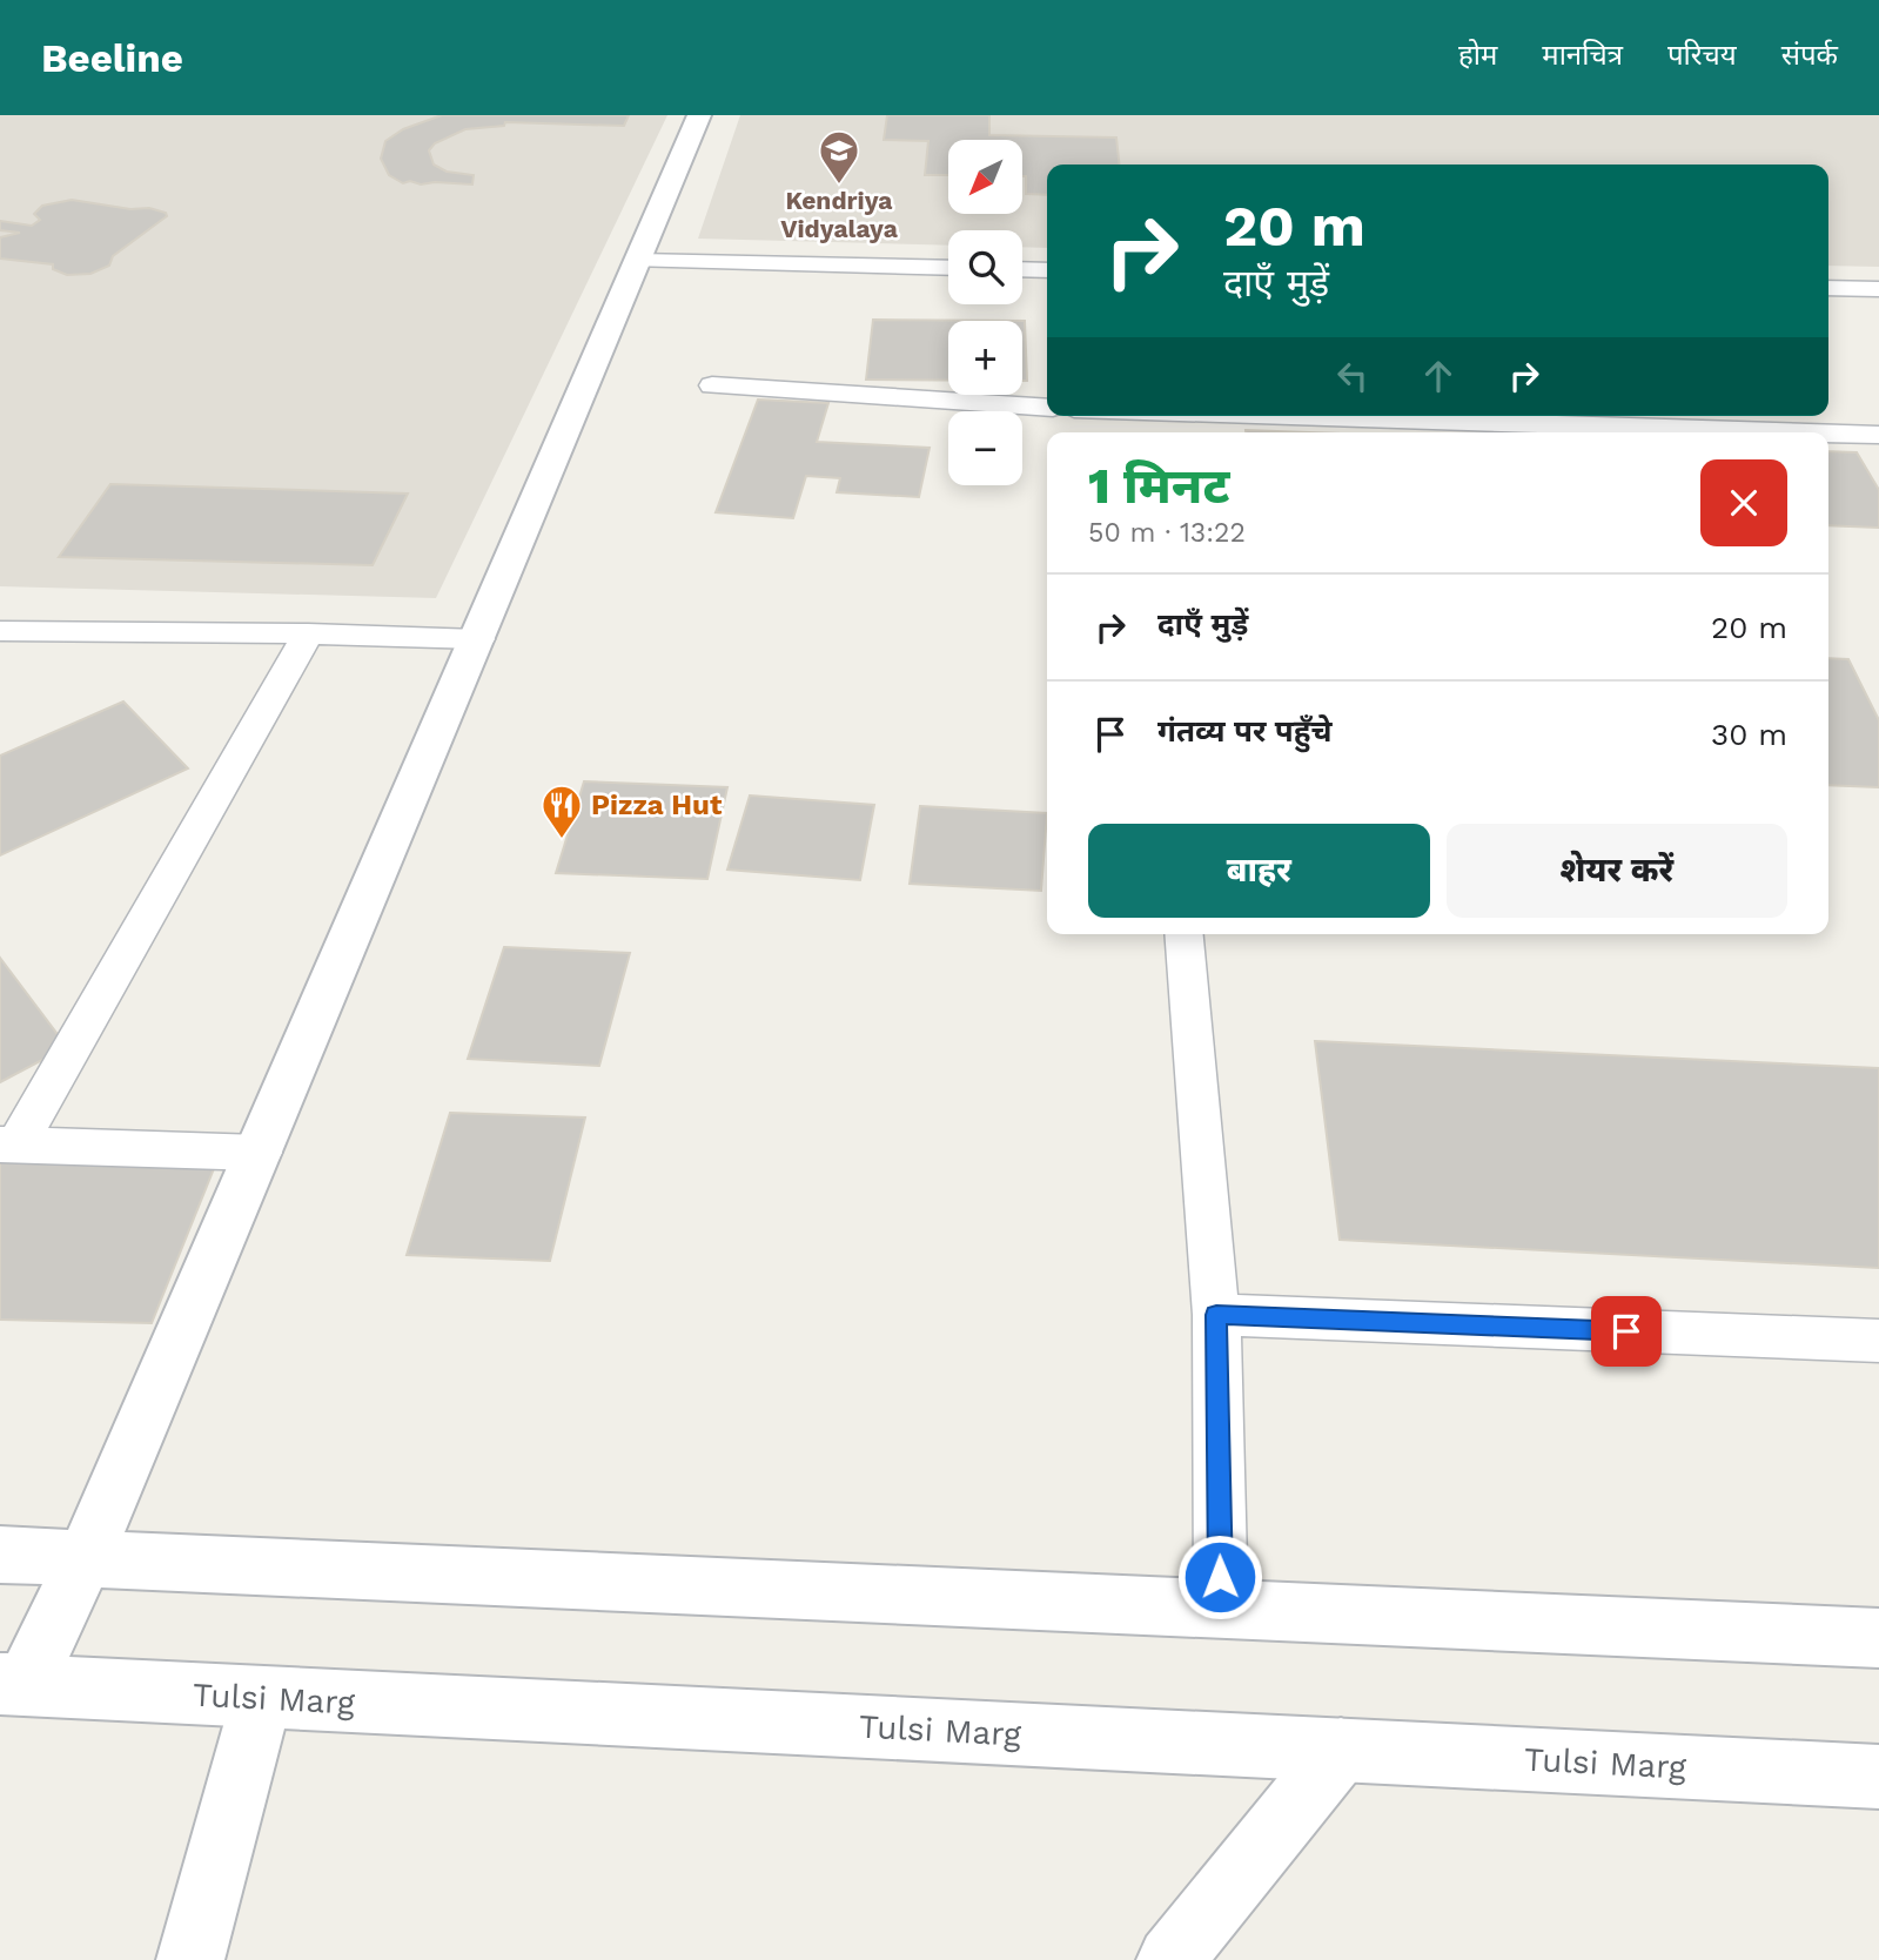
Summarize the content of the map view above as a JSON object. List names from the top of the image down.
{
  "streets": {
    "street": ["Tulsi Marg"]
  },
  "places": {
    "school or university": ["Kendriya Vidyalaya"],
    "restaurant": ["Pizza Hut"]
  },
  "north": "bottom left",
  "page": {
    "header": "Beeline",
    "nav": [
      "होम",
      "मानचित्र",
      "परिचय",
      "संपर्क"
    ],
    "map_buttons": ["+", "−"],
    "turn": ["20 m", "दाएँ मुड़ें"],
    "heading": ["1 मिनट", "50 m · 13:22"],
    "list": [
      {
        "name": "दाएँ मुड़ें",
        "value": "20 m"
      },
      {
        "name": "गंतव्य पर पहुँचे",
        "value": "30 m"
      }
    ],
    "buttons": ["बाहर", "शेयर करें"]
  }
}
